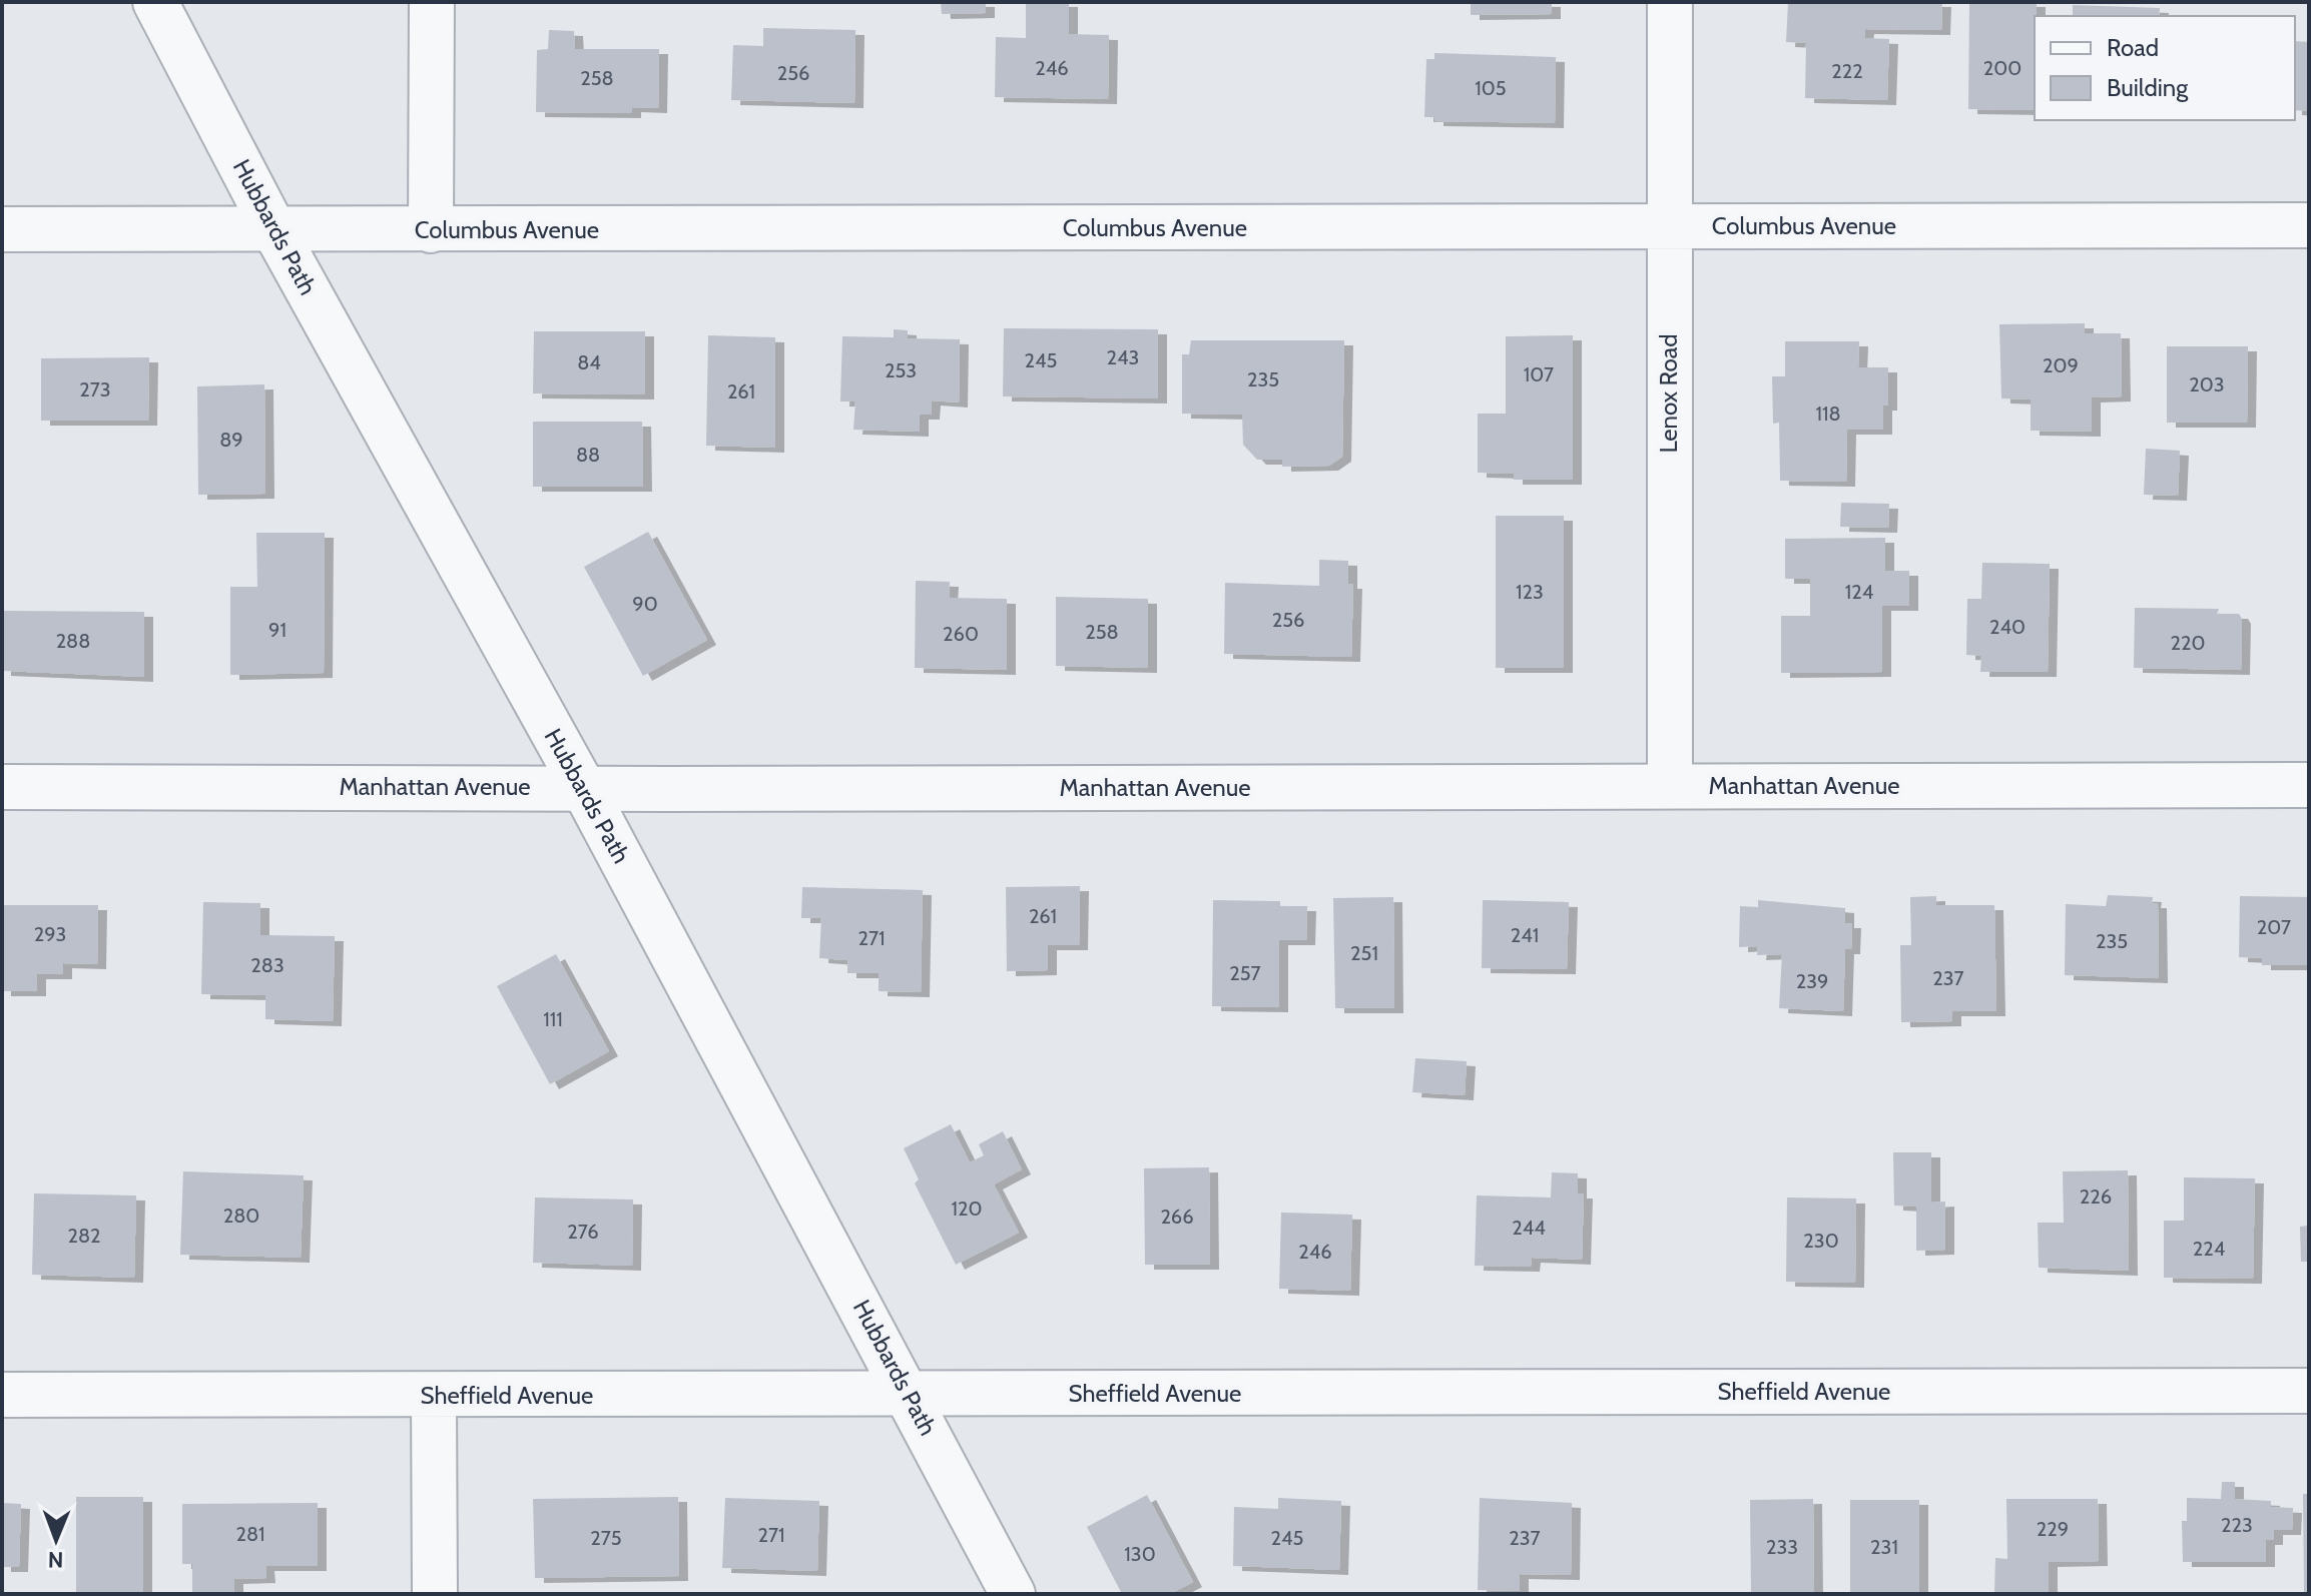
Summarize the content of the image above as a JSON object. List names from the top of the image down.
{
  "streets": {
    "street": [
      "Columbus Avenue",
      "Hubbards Path",
      "Lenox Road",
      "Manhattan Avenue",
      "Sheffield Avenue"
    ]
  },
  "crossings": [
    ["Columbus Avenue", "Hubbards Path"],
    ["Columbus Avenue", "Lenox Road"],
    ["Hubbards Path", "Manhattan Avenue"],
    ["Hubbards Path", "Sheffield Avenue"],
    ["Lenox Road", "Manhattan Avenue"]
  ],
  "house_numbers": [
    "246",
    "200",
    "222",
    "256",
    "258",
    "105",
    "243",
    "245",
    "84",
    "209",
    "253",
    "107",
    "235",
    "203",
    "273",
    "261",
    "118",
    "89",
    "88",
    "123",
    "124",
    "90",
    "256",
    "240",
    "91",
    "258",
    "260",
    "288",
    "220",
    "261",
    "207",
    "293",
    "241",
    "271",
    "235",
    "251",
    "283",
    "257",
    "237",
    "239",
    "111",
    "226",
    "120",
    "280",
    "266",
    "244",
    "276",
    "282",
    "230",
    "224",
    "246",
    "223",
    "229",
    "281",
    "271",
    "275",
    "245",
    "237",
    "233",
    "231",
    "130"
  ],
  "legend": ["Road", "Building"],
  "north": "bottom"
}
